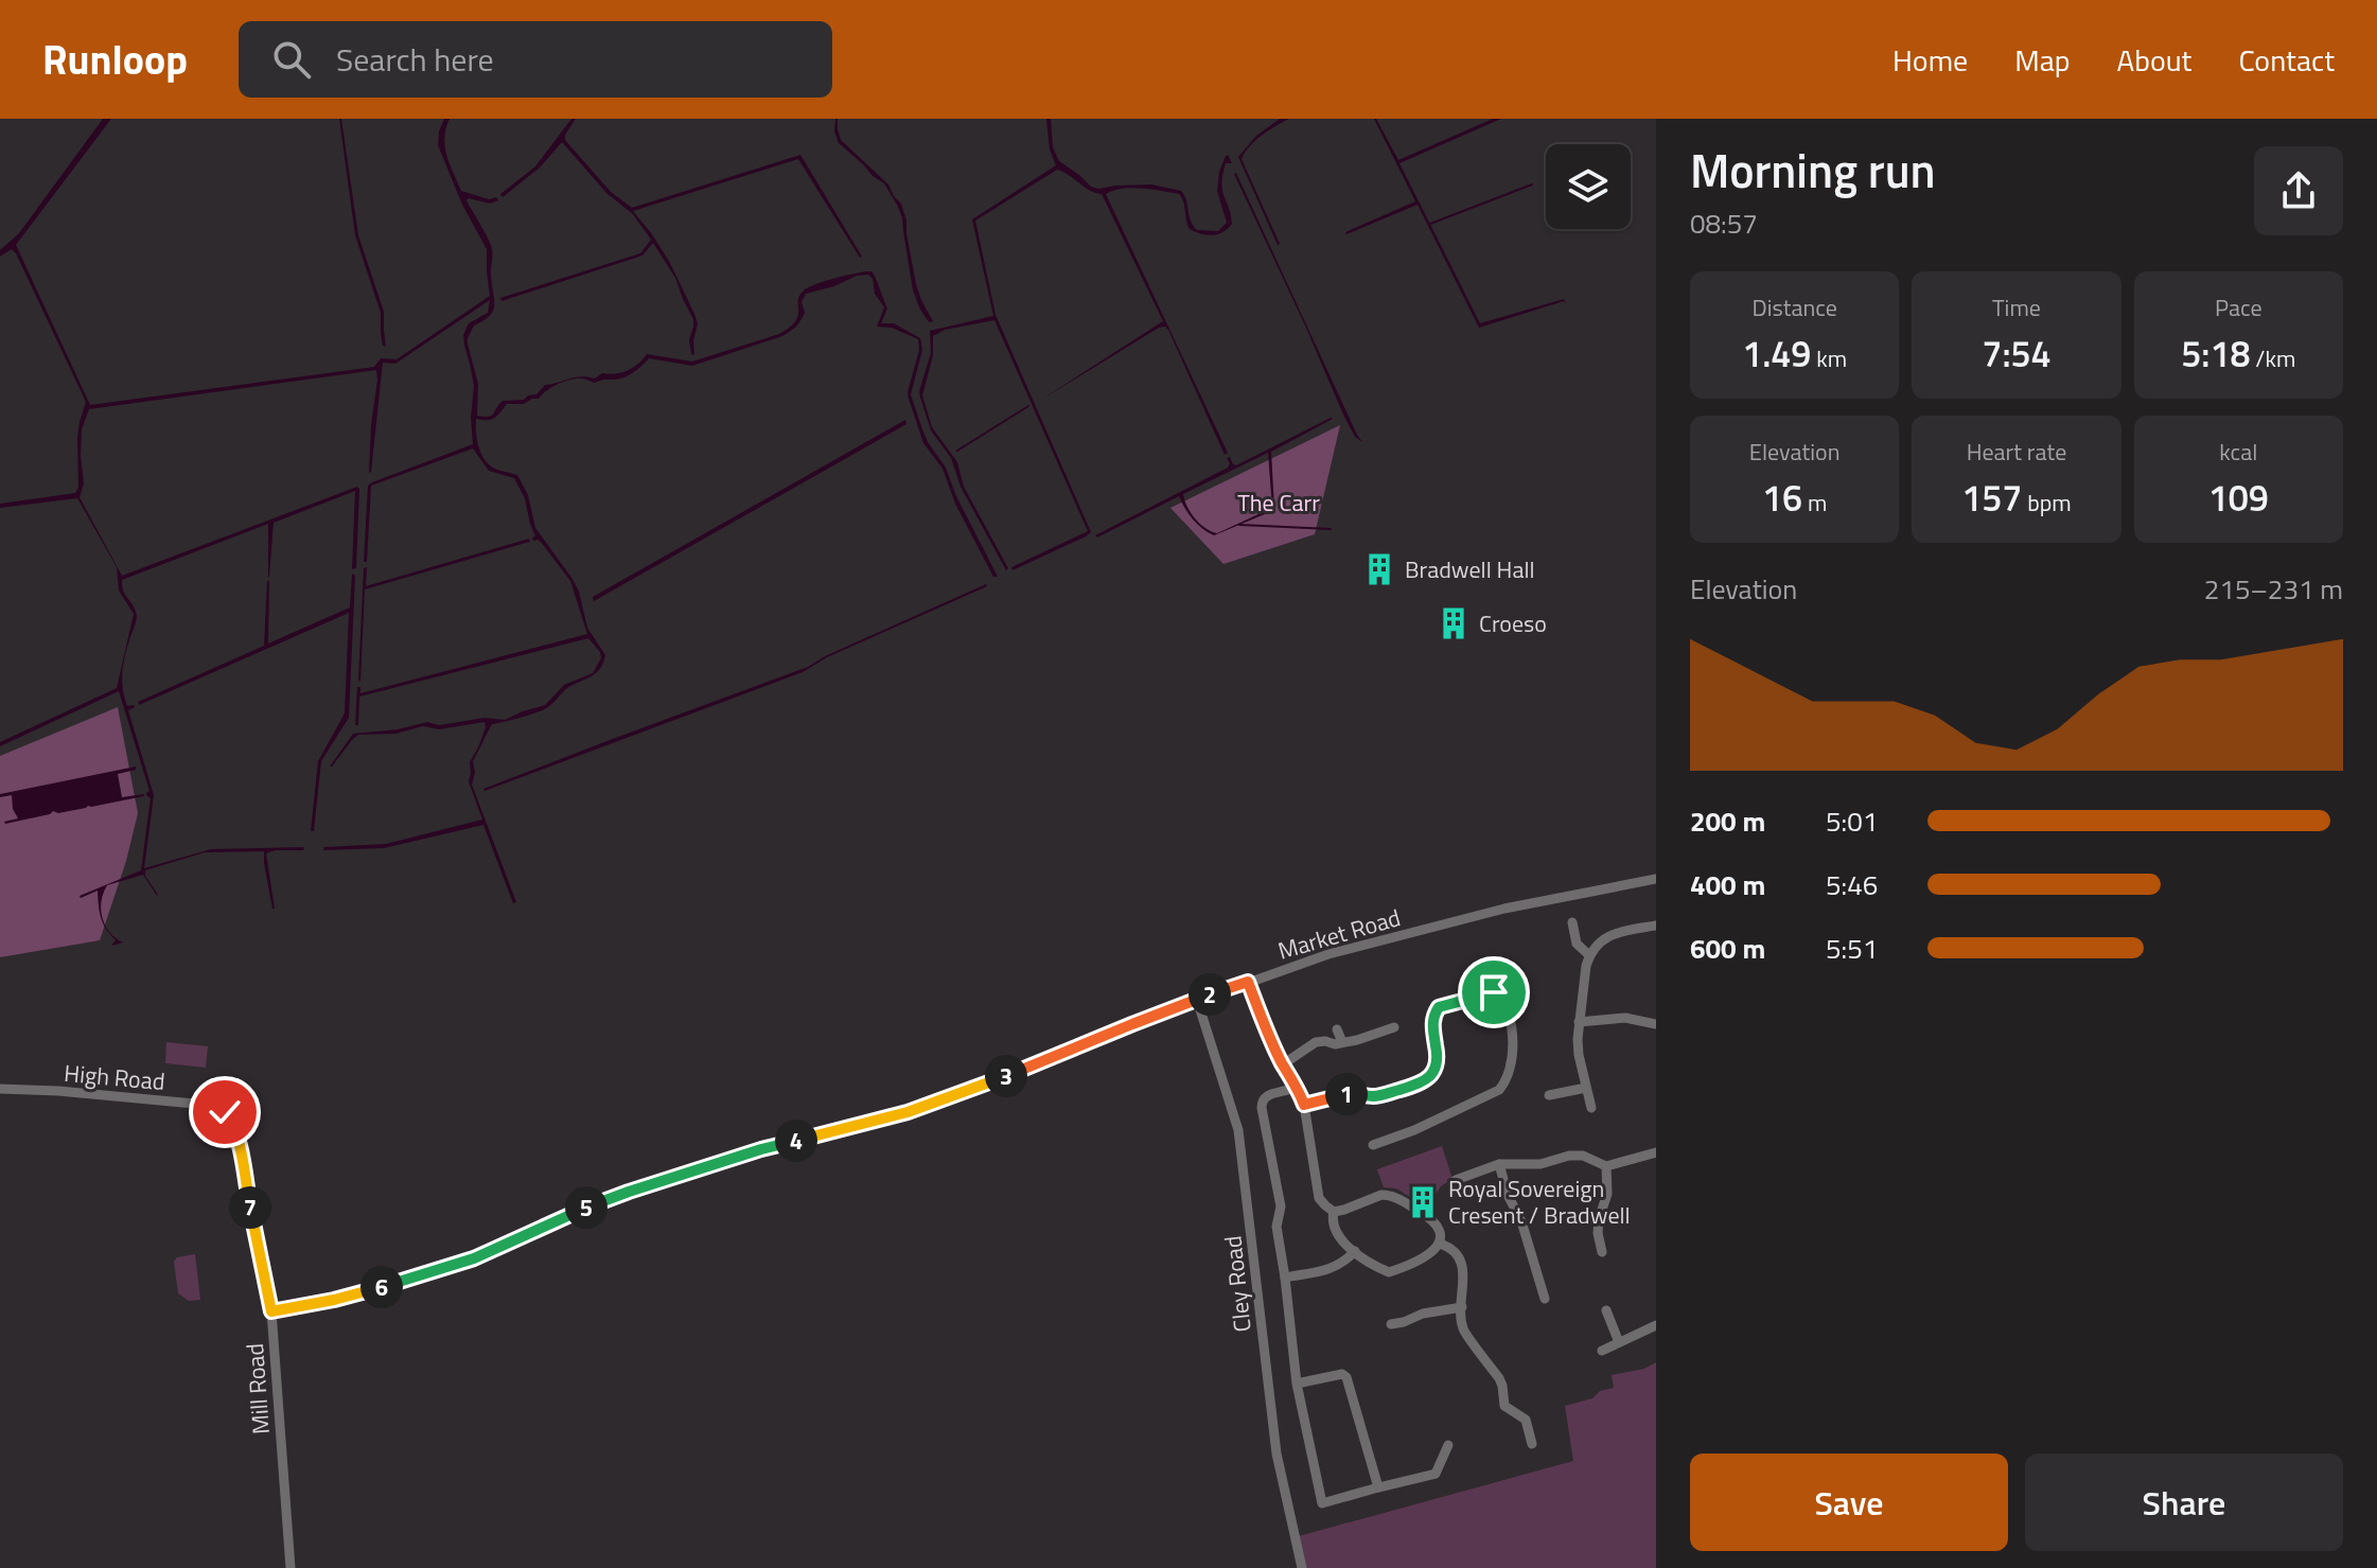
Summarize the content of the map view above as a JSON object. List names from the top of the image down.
{
  "streets": {
    "street": [
      "Market Road",
      "High Road",
      "Cley Road",
      "Mill Road"
    ]
  },
  "crossings": [
    ["Market Road", "Cley Road"],
    ["Market Road", "Mill Road"],
    ["High Road", "Mill Road"]
  ],
  "parks": ["The Carr"],
  "places": {
    "building": ["Bradwell Hall", "Croeso", "Royal Sovereign Cresent / Bradwell"]
  },
  "page": {
    "header": "Runloop",
    "search": "Search here",
    "nav": [
      "Home",
      "Map",
      "About",
      "Contact"
    ],
    "heading": ["Morning run", "08:57"],
    "stats": [
      ["Distance", "1.49 km"],
      ["Time", "7:54"],
      ["Pace", "5:18 /km"],
      ["Elevation", "16 m"],
      ["Heart rate", "157 bpm"],
      ["kcal", "109"]
    ],
    "chart": ["Elevation", "215–231 m"],
    "list": [
      {
        "name": "200 m",
        "note": "5:01"
      },
      {
        "name": "400 m",
        "note": "5:46"
      },
      {
        "name": "600 m",
        "note": "5:51"
      }
    ],
    "pins": [
      "2",
      "3",
      "1",
      "4",
      "5",
      "7",
      "6"
    ],
    "buttons": ["Save", "Share"]
  }
}
